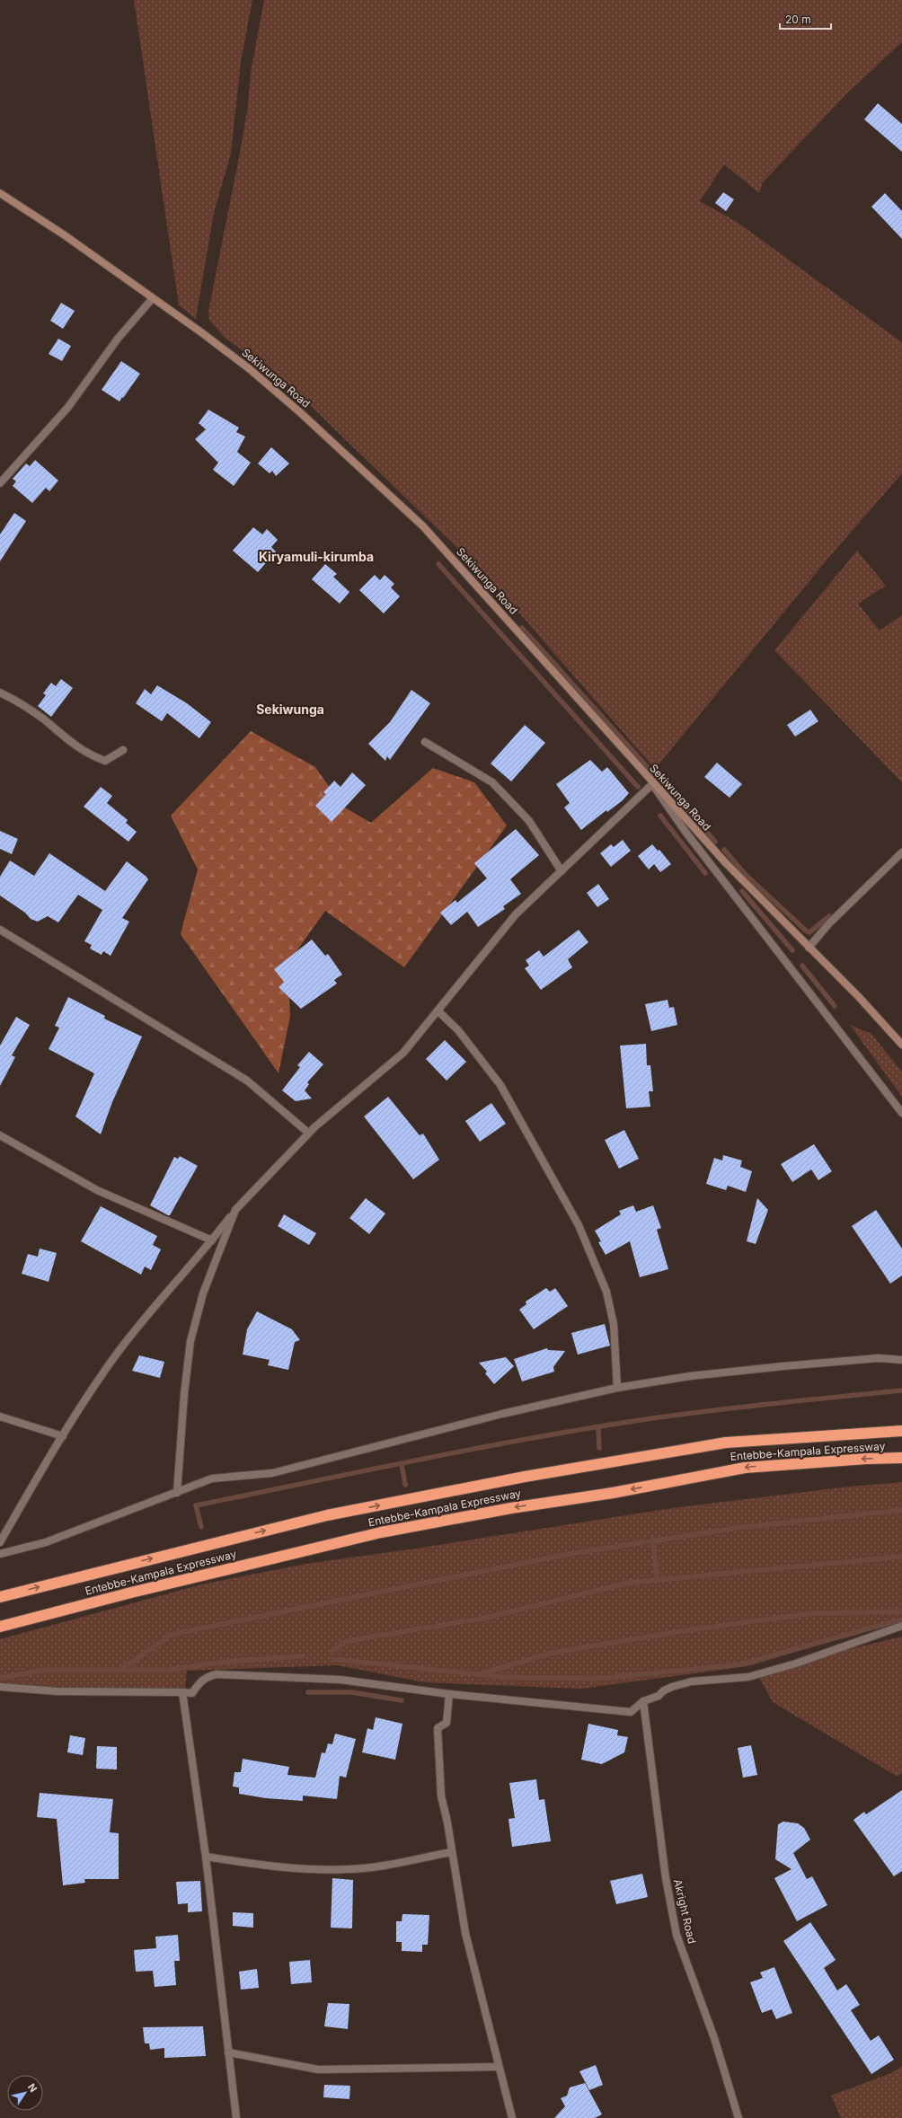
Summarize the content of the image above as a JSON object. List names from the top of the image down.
{
  "streets": {
    "highway": ["Entebbe-Kampala Expressway"],
    "main road": ["Sekiwunga Road"],
    "street": ["Akright Road"]
  },
  "districts": ["Kiryamuli-kirumba", "Sekiwunga"],
  "scale_bar": "20 m",
  "north": "top right"
}
